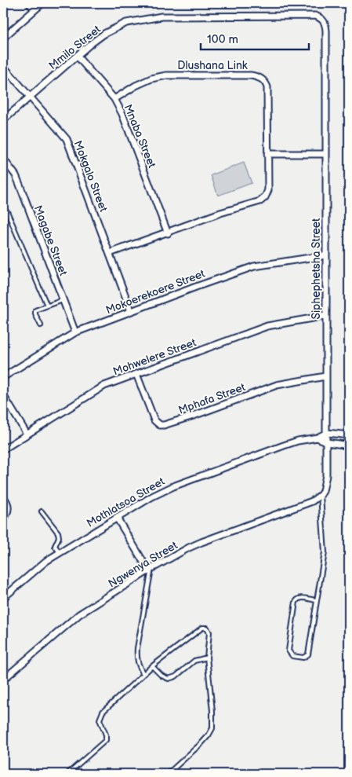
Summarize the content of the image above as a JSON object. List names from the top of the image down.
{
  "streets": {
    "street": [
      "Mmilo Street",
      "Dlushana Link",
      "Mnaba Street",
      "Mokgalo Street",
      "Magabe Street",
      "Siphephetsha Street",
      "Mokoerekoere Street",
      "Mohwelere Street",
      "Mphafa Street",
      "Mothlatsoa Street",
      "Ngwenya Street"
    ]
  },
  "crossings": [
    ["Mmilo Street", "Mnaba Street"],
    ["Mmilo Street", "Mokgalo Street"],
    ["Mmilo Street", "Siphephetsha Street"],
    ["Dlushana Link", "Mnaba Street"],
    ["Dlushana Link", "Mokgalo Street"],
    ["Mokgalo Street", "Mokoerekoere Street"],
    ["Magabe Street", "Mokoerekoere Street"],
    ["Siphephetsha Street", "Mokoerekoere Street"],
    ["Siphephetsha Street", "Mohwelere Street"],
    ["Siphephetsha Street", "Mphafa Street"],
    ["Siphephetsha Street", "Mothlatsoa Street"],
    ["Siphephetsha Street", "Ngwenya Street"],
    ["Mohwelere Street", "Mphafa Street"]
  ],
  "scale_bar": "100 m"
}
